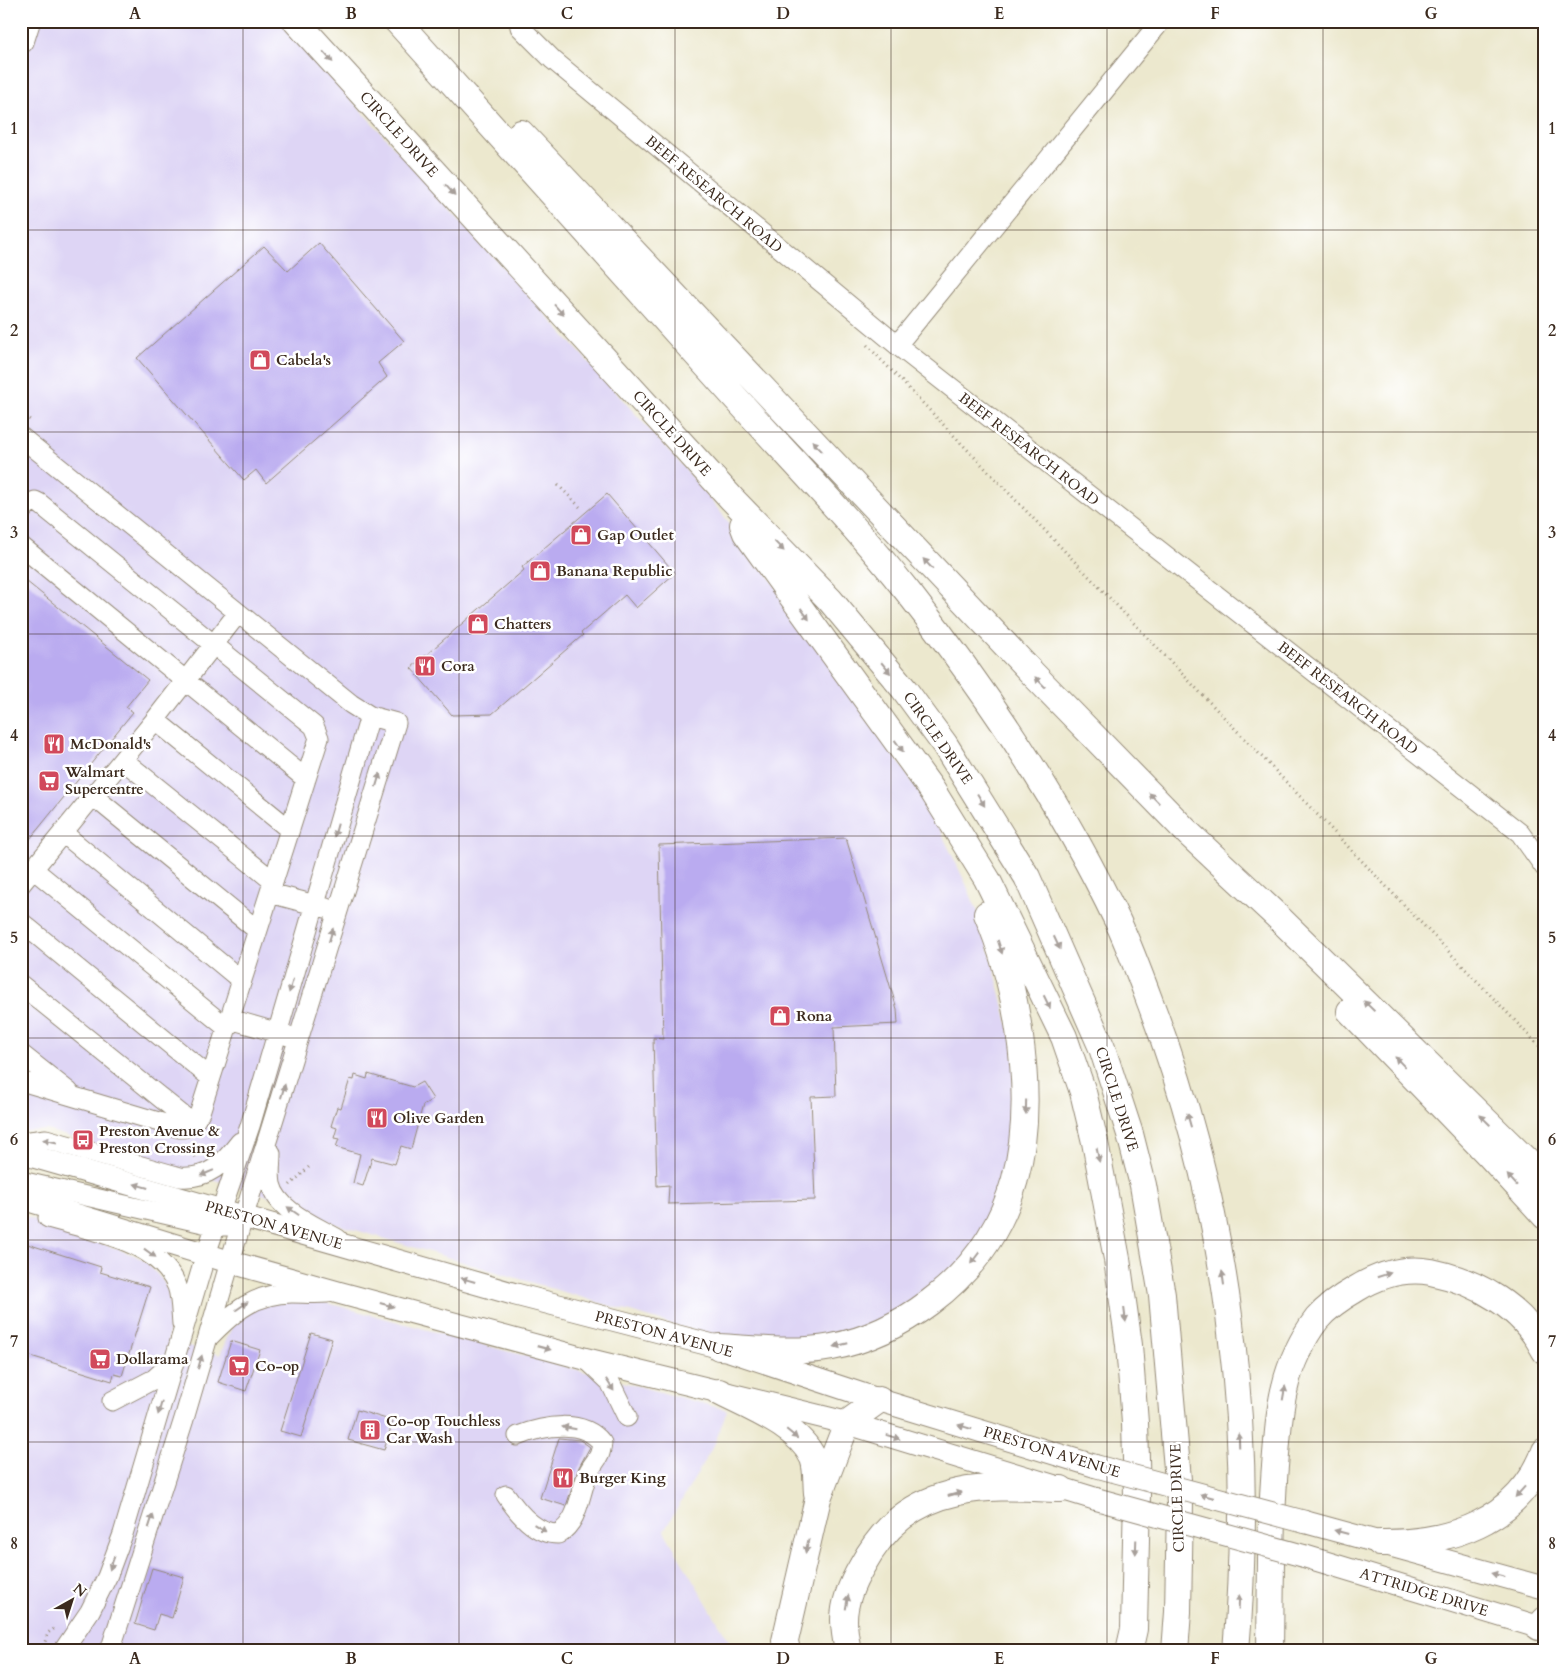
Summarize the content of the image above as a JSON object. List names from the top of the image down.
{
  "streets": {
    "highway": ["CIRCLE DRIVE"],
    "main road": ["PRESTON AVENUE", "ATTRIDGE DRIVE"],
    "street": ["BEEF RESEARCH ROAD"]
  },
  "places": {
    "shop": [
      "Cabela's",
      "Gap Outlet",
      "Banana Republic",
      "Chatters",
      "Rona"
    ],
    "restaurant": [
      "Cora",
      "McDonald's",
      "Olive Garden",
      "Burger King"
    ],
    "supermarket": ["Walmart Supercentre", "Dollarama", "Co-op"],
    "bus stop": ["Preston Avenue & Preston Crossing"],
    "building": ["Co-op Touchless Car Wash"]
  },
  "north": "top right",
  "grid": {
    "columns": [
      "A",
      "B",
      "C",
      "D",
      "E",
      "F",
      "G"
    ],
    "rows": [
      "1",
      "2",
      "3",
      "4",
      "5",
      "6",
      "7",
      "8"
    ]
  }
}
